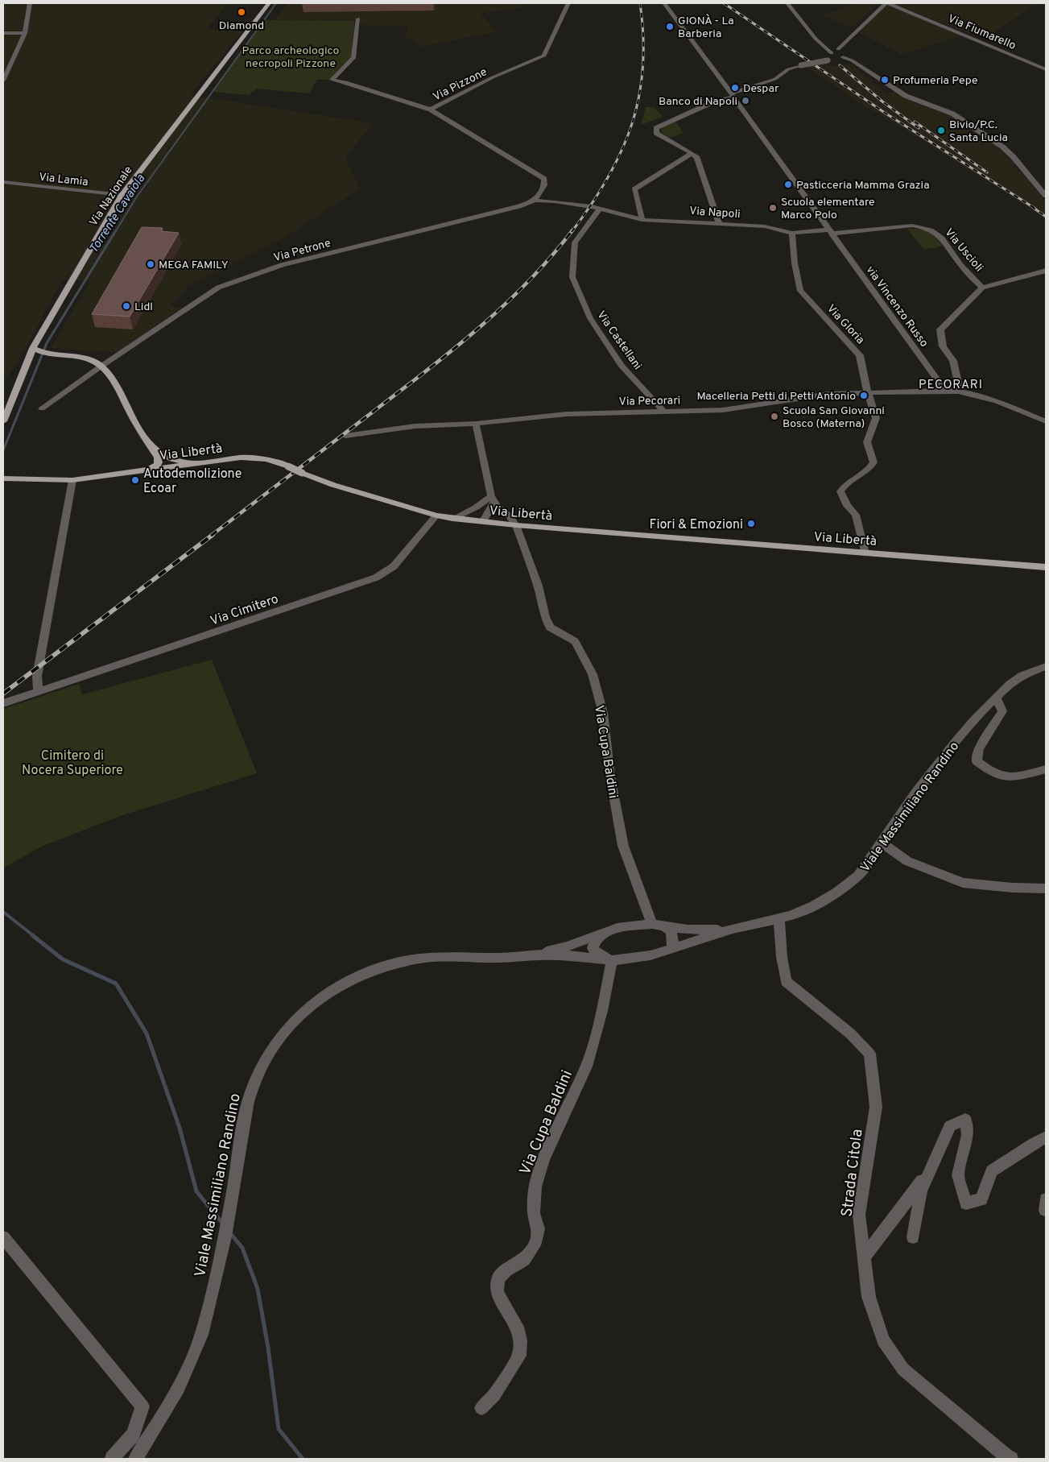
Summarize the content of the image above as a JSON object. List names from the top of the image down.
{
  "streets": {
    "main road": ["Via Nazionale", "Via Libertà"],
    "street": [
      "Via Fiumarello",
      "Via Pizzone",
      "Via Lamia",
      "Via Napoli",
      "Via Petrone",
      "Via Uscioli",
      "via Vincenzo Russo",
      "Via Gloria",
      "Via Castellani",
      "Via Pecorari",
      "Via Cimitero",
      "Via Cupa Baldini",
      "Viale Massimiliano Randino",
      "Strada Citola"
    ]
  },
  "crossings": [
    ["Via Pizzone", "Via Petrone"],
    ["Via Lamia", "Via Nazionale"],
    ["Via Napoli", "Via Petrone"],
    ["Via Napoli", "Via Uscioli"],
    ["Via Napoli", "via Vincenzo Russo"],
    ["Via Napoli", "Via Gloria"],
    ["Via Napoli", "Via Castellani"],
    ["Via Petrone", "Via Castellani"],
    ["Via Uscioli", "via Vincenzo Russo"],
    ["Via Uscioli", "Via Pecorari"],
    ["via Vincenzo Russo", "Via Pecorari"],
    ["Via Gloria", "Via Pecorari"],
    ["Via Gloria", "Via Libertà"],
    ["Via Castellani", "Via Pecorari"],
    ["Via Libertà", "Via Cimitero"],
    ["Via Libertà", "Via Cupa Baldini"],
    ["Viale Massimiliano Randino", "Strada Citola"]
  ],
  "districts": ["PECORARI"],
  "water": ["Torrente Cavaiola"],
  "parks": ["Parco archeologico necropoli Pizzone", "Cimitero di Nocera Superiore"],
  "places": [
    "Diamond",
    "GIONÀ - La Barberia",
    "Profumeria Pepe",
    "Despar",
    "Banco di Napoli",
    "Bivio/P.C. Santa Lucia",
    "Pasticceria Mamma Grazia",
    "Scuola elementare Marco Polo",
    "MEGA FAMILY",
    "Lidl",
    "Macelleria Petti di Petti Antonio",
    "Scuola San Giovanni Bosco (Materna)",
    "Autodemolizione Ecoar",
    "Fiori & Emozioni"
  ]
}
